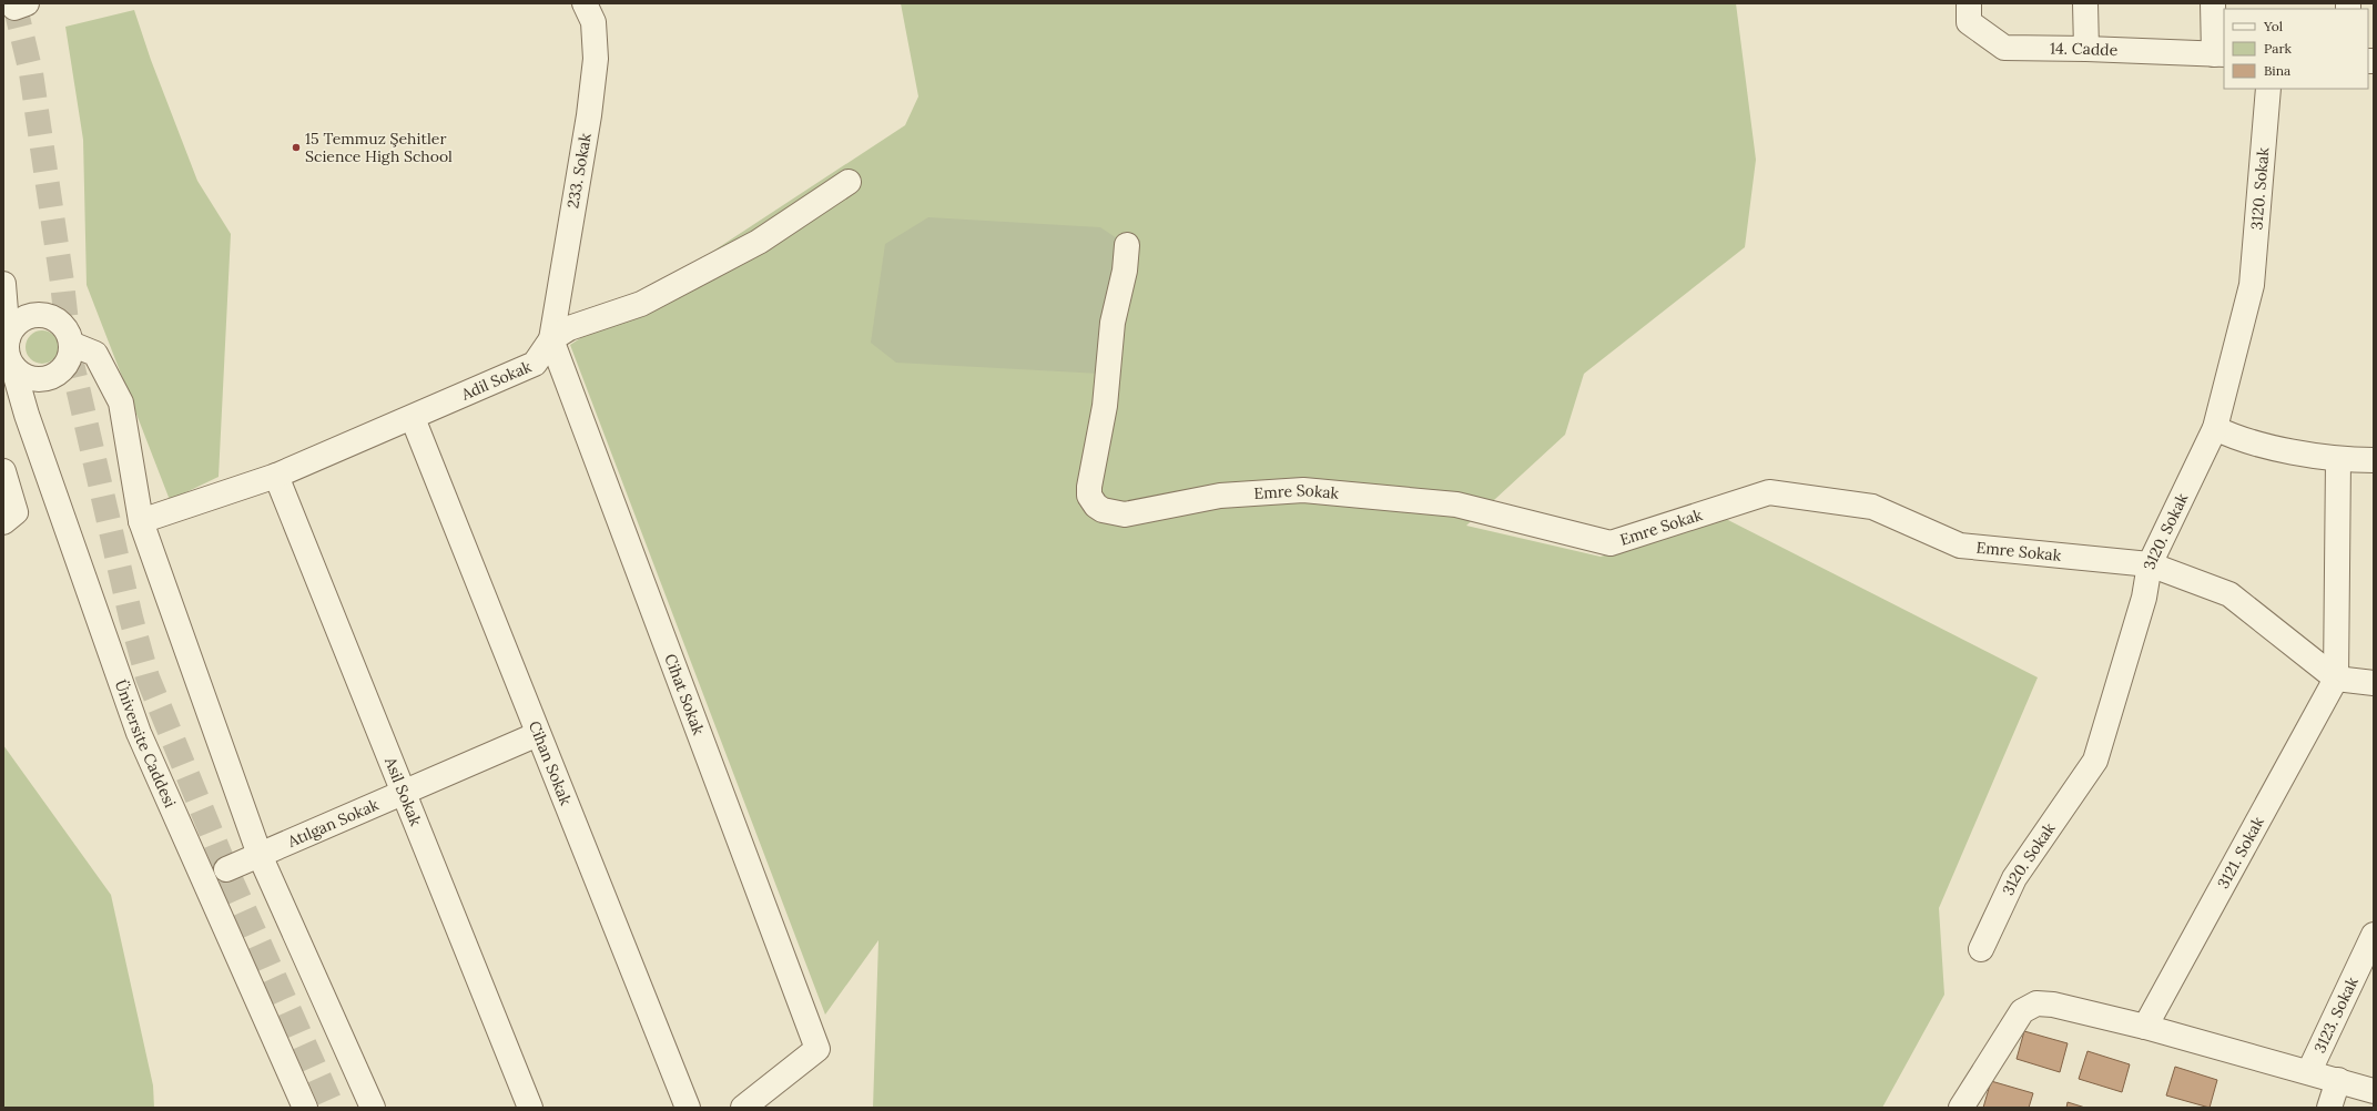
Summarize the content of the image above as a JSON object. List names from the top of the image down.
{
  "streets": {
    "street": [
      "14. Cadde",
      "233. Sokak",
      "3120. Sokak",
      "Adil Sokak",
      "Emre Sokak",
      "Cihat Sokak",
      "Üniversite Caddesi",
      "Cihan Sokak",
      "Asil Sokak",
      "Atılgan Sokak",
      "3121. Sokak",
      "3123. Sokak"
    ]
  },
  "crossings": [
    ["233. Sokak", "Adil Sokak"],
    ["233. Sokak", "Cihat Sokak"],
    ["3120. Sokak", "Emre Sokak"],
    ["Adil Sokak", "Cihat Sokak"],
    ["Adil Sokak", "Cihan Sokak"],
    ["Adil Sokak", "Asil Sokak"],
    ["Emre Sokak", "3121. Sokak"],
    ["Cihan Sokak", "Atılgan Sokak"],
    ["Asil Sokak", "Atılgan Sokak"]
  ],
  "places": ["15 Temmuz Şehitler Science High School"],
  "legend": ["Yol", "Park", "Bina"]
}
